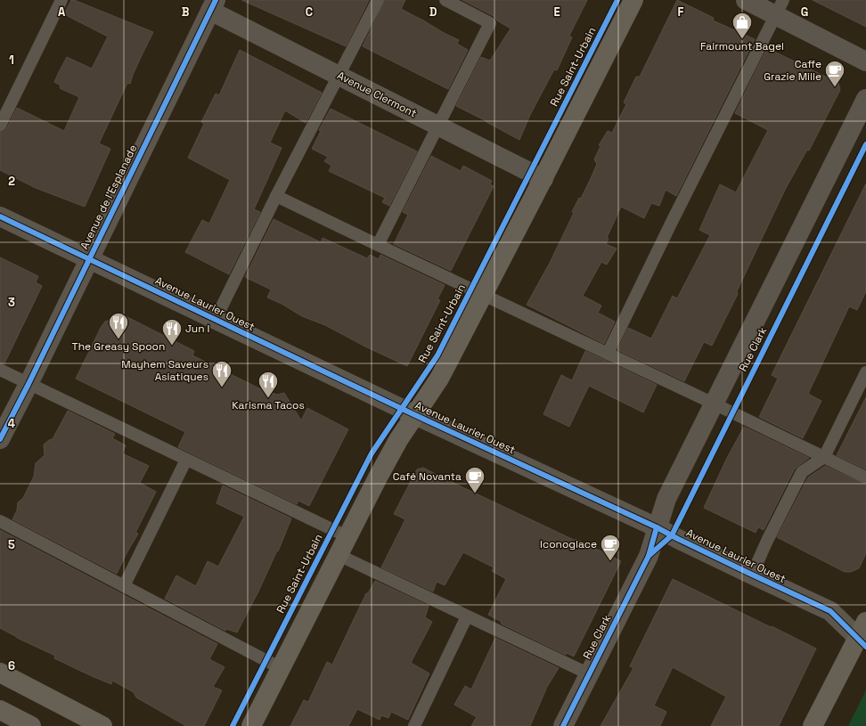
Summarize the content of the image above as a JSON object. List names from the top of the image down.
{
  "streets": {
    "street": [
      "Avenue Clermont",
      "Avenue de l'Esplanade",
      "Avenue Laurier Ouest",
      "Rue Clark"
    ],
    "cycle path": ["Rue Saint-Urbain"]
  },
  "crossings": [
    ["Avenue Clermont", "Avenue de l'Esplanade"],
    ["Avenue de l'Esplanade", "Avenue Laurier Ouest"],
    ["Avenue Laurier Ouest", "Rue Clark"]
  ],
  "places": {
    "shop": ["Fairmount Bagel"],
    "cafe": ["Caffe Grazie Mille", "Café Novanta", "Iconoglace"],
    "restaurant": [
      "The Greasy Spoon",
      "Jun I",
      "Mayhem Saveurs Asiatiques",
      "Karisma Tacos"
    ]
  },
  "grid": {
    "columns": [
      "A",
      "B",
      "C",
      "D",
      "E",
      "F",
      "G"
    ],
    "rows": [
      "1",
      "2",
      "3",
      "4",
      "5",
      "6"
    ]
  }
}
